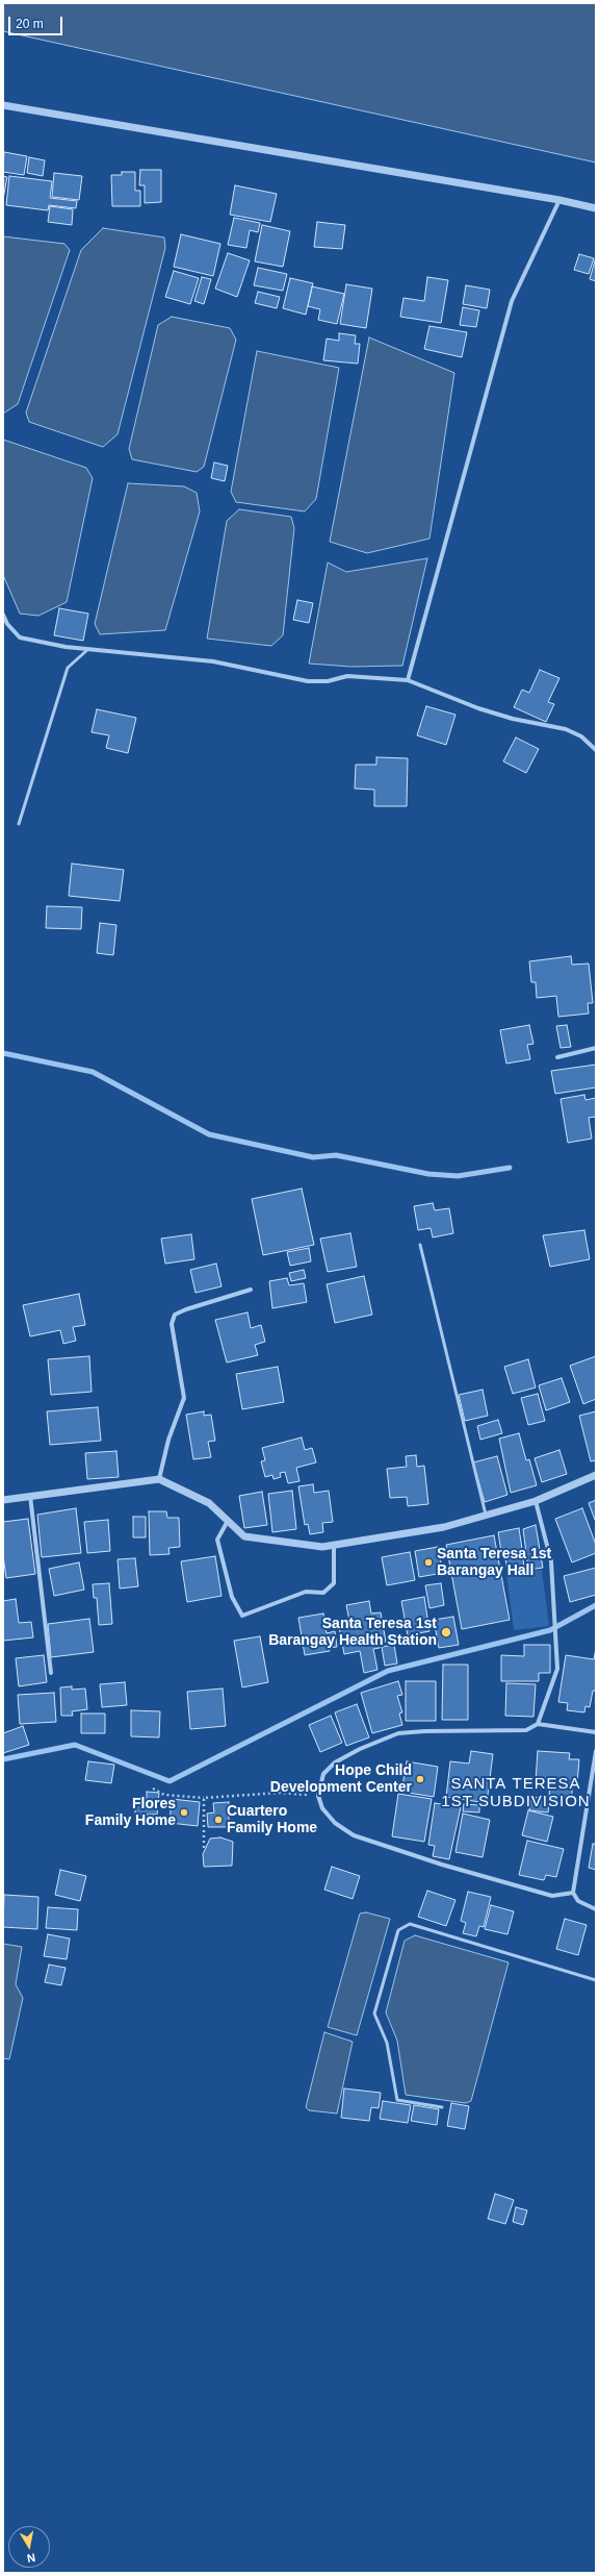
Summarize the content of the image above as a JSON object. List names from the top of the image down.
{
  "districts": ["SANTA TERESA 1ST SUBDIVISION"],
  "places": [
    "Santa Teresa 1st Barangay Hall",
    "Santa Teresa 1st Barangay Health Station",
    "Hope Child Development Center",
    "Flores Family Home",
    "Cuartero Family Home"
  ],
  "scale_bar": "20 m",
  "north": "bottom"
}
